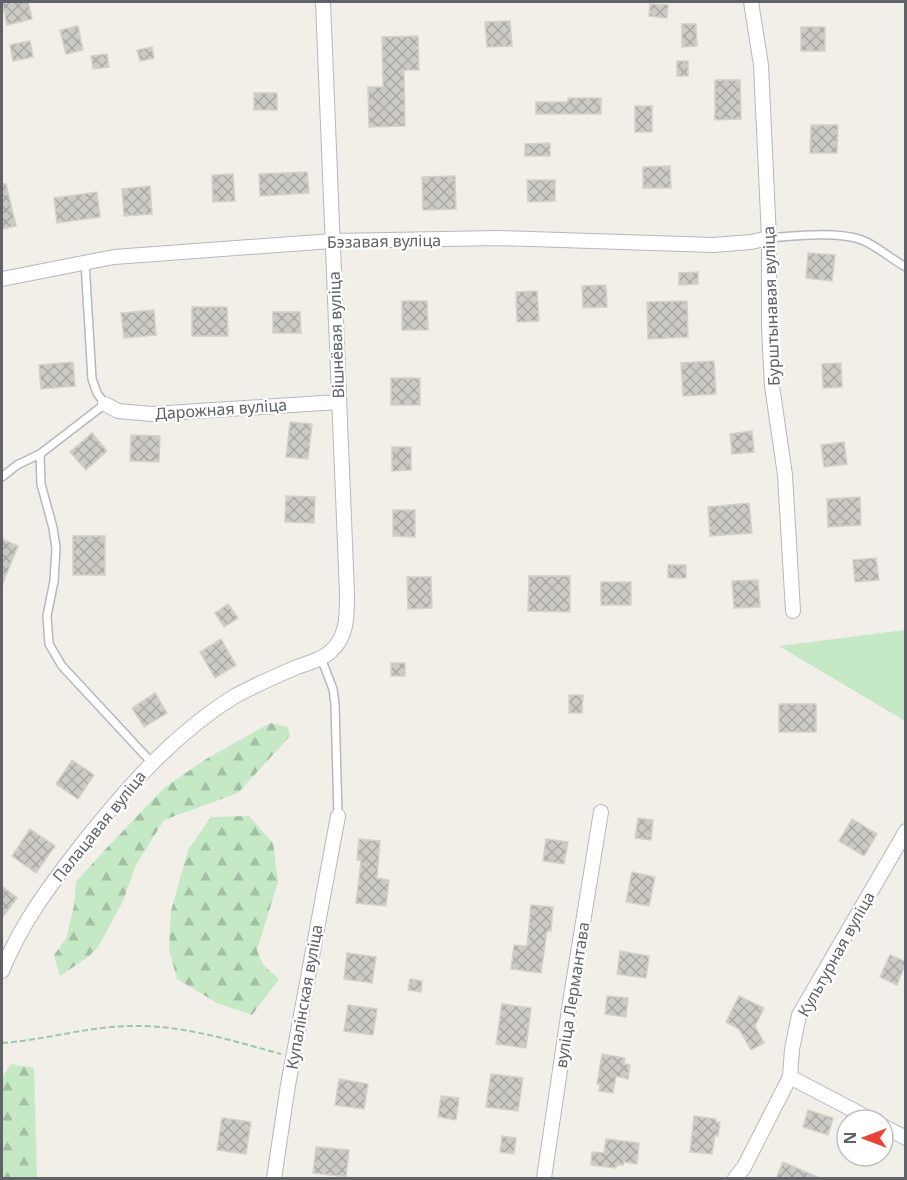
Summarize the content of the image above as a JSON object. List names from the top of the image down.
{
  "streets": {
    "street": [
      "Бэзавая вуліца",
      "Бурштынавая вуліца",
      "Вішнёвая вуліца",
      "Дарожная вуліца",
      "Палацавая вуліца",
      "Культурная вуліца",
      "вуліца Лермантава",
      "Купалінская вуліца"
    ]
  },
  "crossings": [
    ["Бэзавая вуліца", "Бурштынавая вуліца"],
    ["Бэзавая вуліца", "Вішнёвая вуліца"],
    ["Вішнёвая вуліца", "Дарожная вуліца"],
    ["Вішнёвая вуліца", "Палацавая вуліца"]
  ],
  "north": "left"
}
